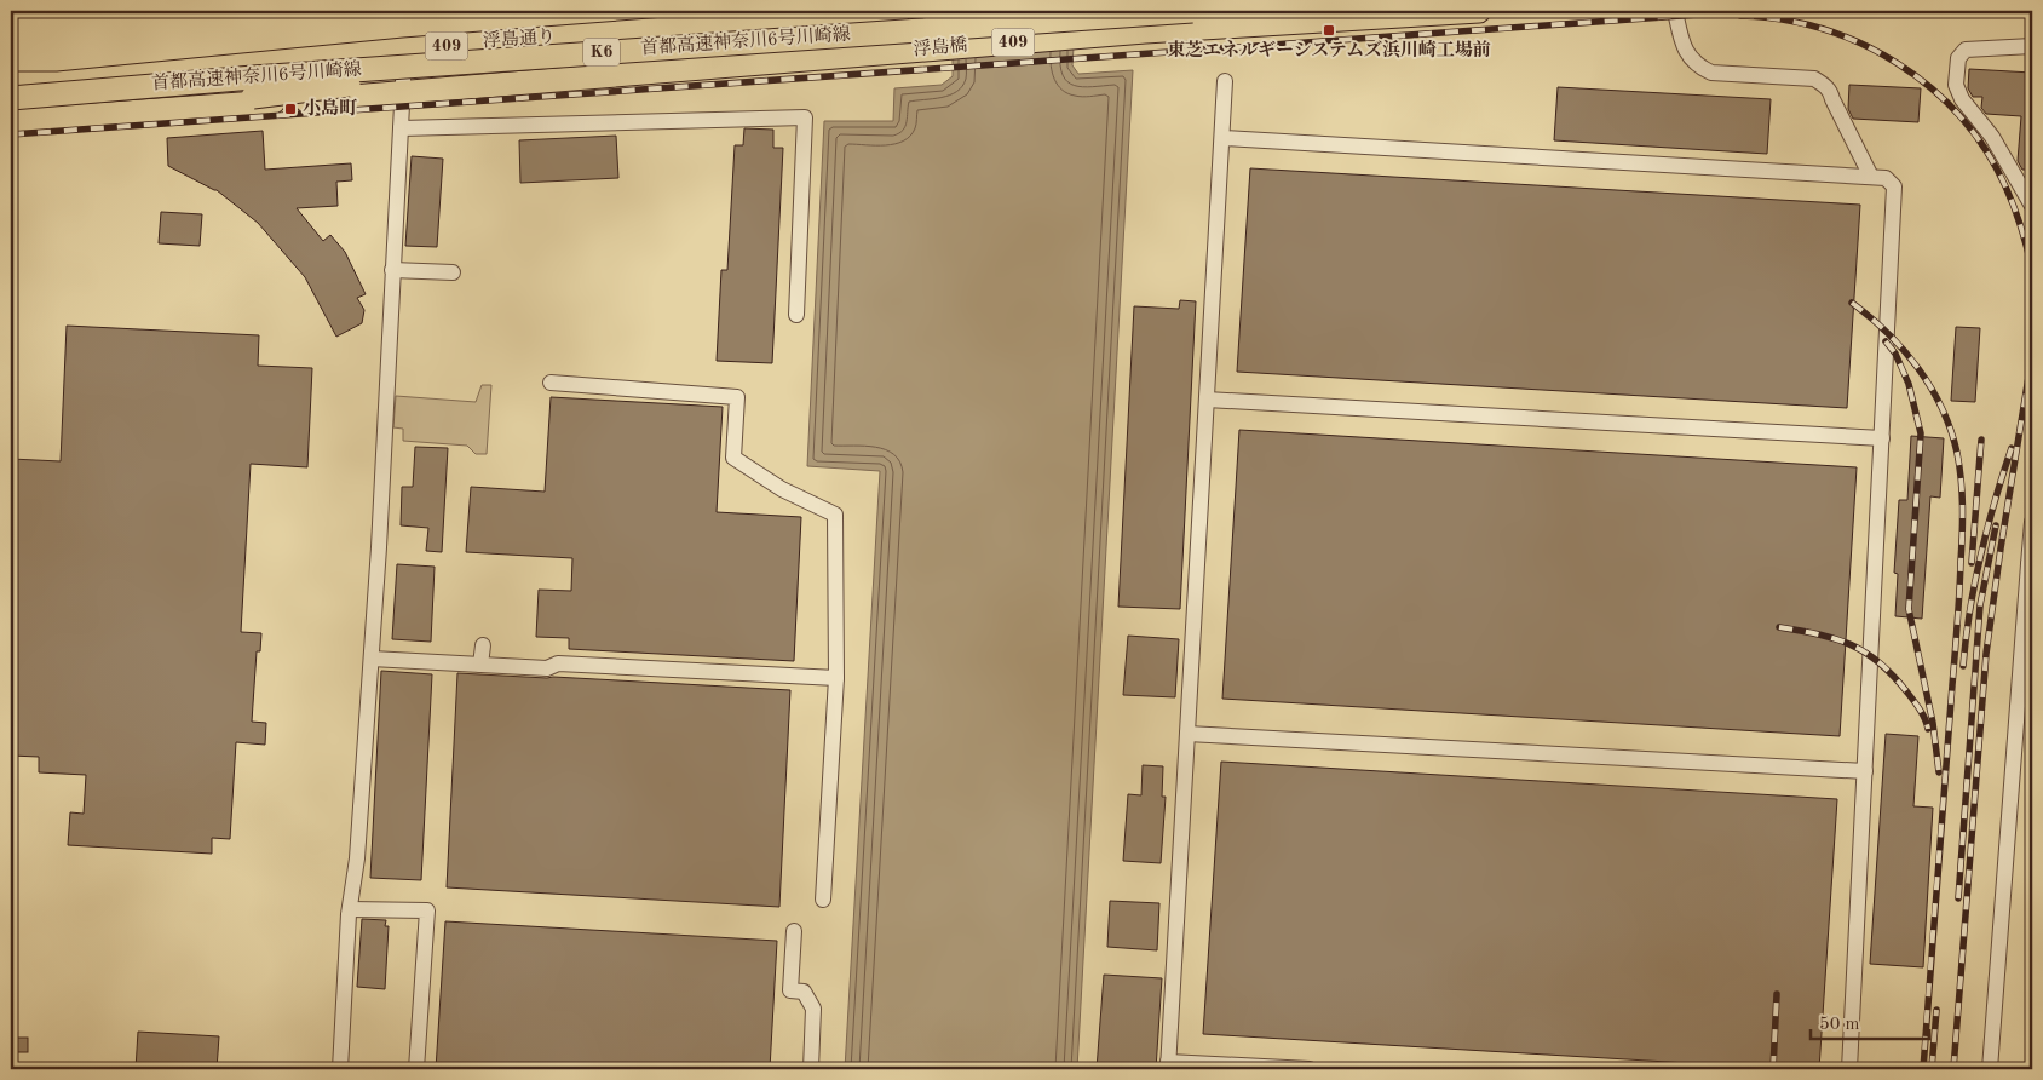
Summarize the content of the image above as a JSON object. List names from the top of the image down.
{
  "streets": {
    "highway": [
      "浮島通り",
      "首都高速神奈川6号川崎線",
      "409",
      "浮島橋",
      "K6"
    ]
  },
  "crossings": [
    ["浮島通り", "首都高速神奈川6号川崎線"],
    ["409", "浮島橋"]
  ],
  "places": {
    "transit": ["東芝エネルギーシステムズ浜川崎工場前", "小島町"]
  },
  "scale_bar": "50 m"
}
